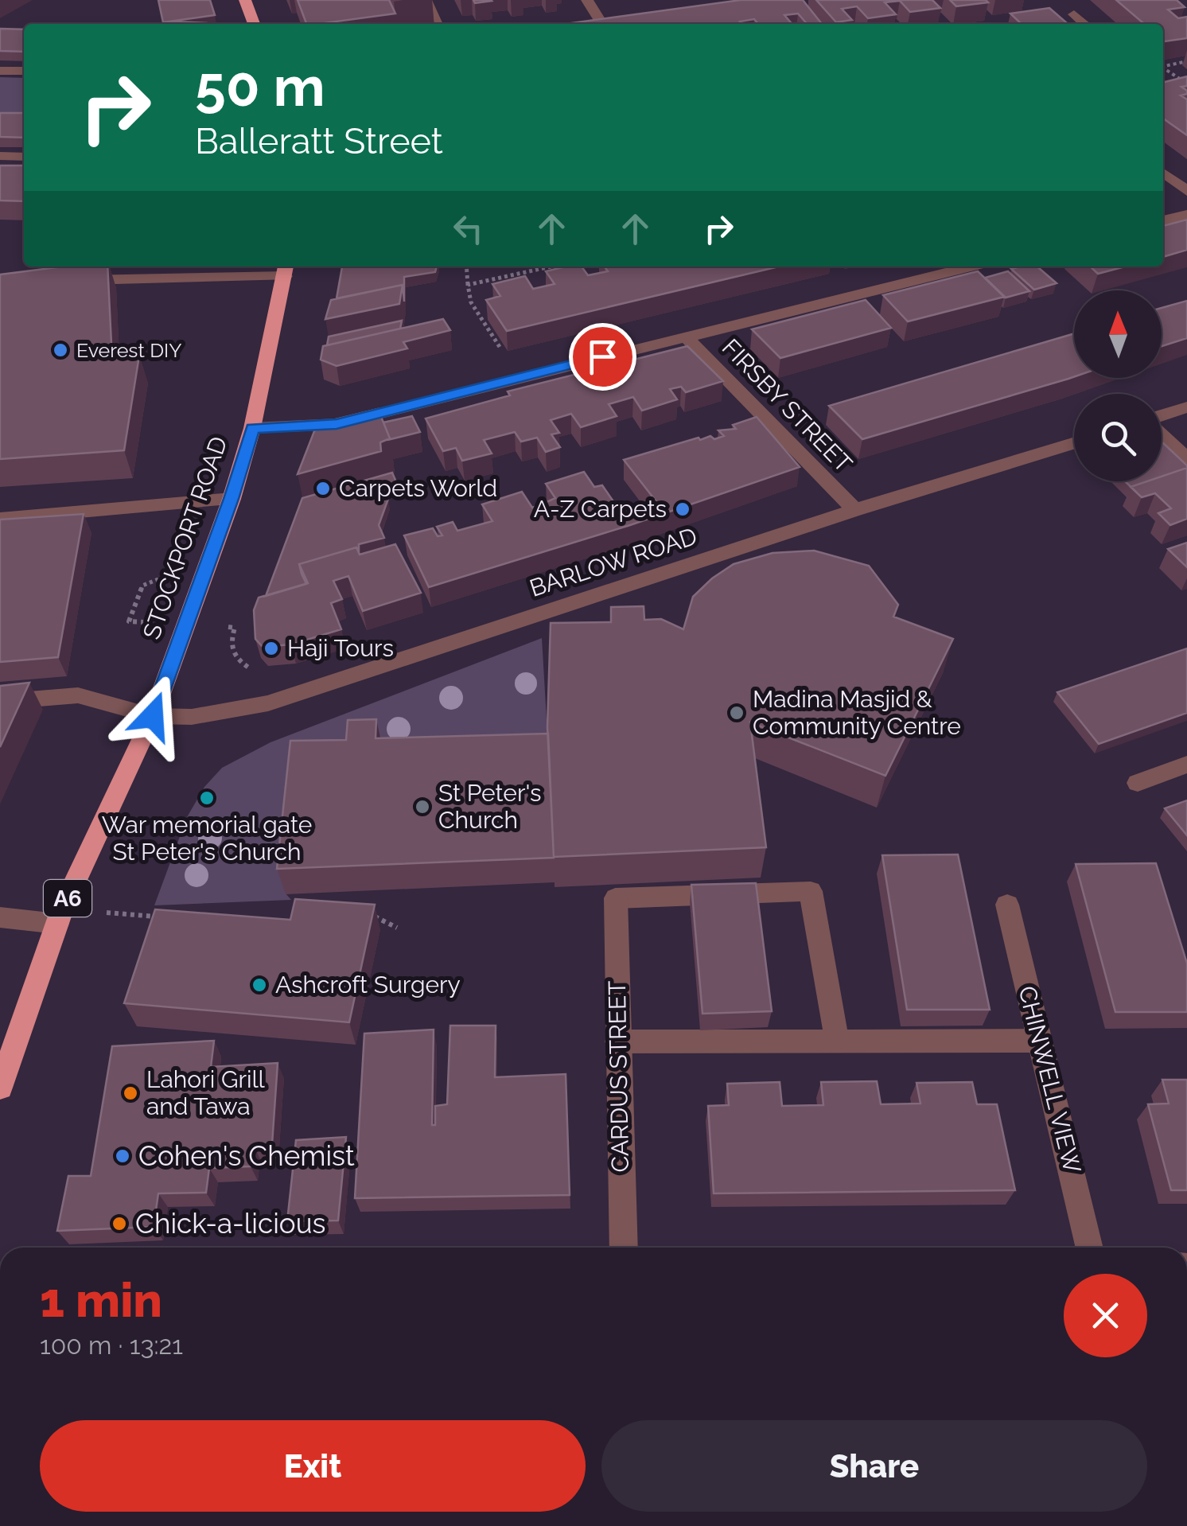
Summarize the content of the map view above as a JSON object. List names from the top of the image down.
{
  "streets": {
    "highway": ["STOCKPORT ROAD", "A6"],
    "street": [
      "FIRSBY STREET",
      "BARLOW ROAD",
      "CARDUS STREET",
      "CHINWELL VIEW"
    ]
  },
  "crossings": [
    ["FIRSBY STREET", "BARLOW ROAD"],
    ["STOCKPORT ROAD", "BARLOW ROAD"]
  ],
  "places": [
    "Everest DIY",
    "Carpets World",
    "A-Z Carpets",
    "Haji Tours",
    "Madina Masjid & Community Centre",
    "War memorial gate St Peter's Church",
    "St Peter's Church",
    "Ashcroft Surgery",
    "Lahori Grill and Tawa",
    "Cohen's Chemist",
    "Chick-a-licious"
  ],
  "north": "top",
  "page": {
    "turn": ["50 m", "Balleratt Street"],
    "heading": ["1 min", "100 m · 13:21"],
    "buttons": ["Exit", "Share"]
  }
}
